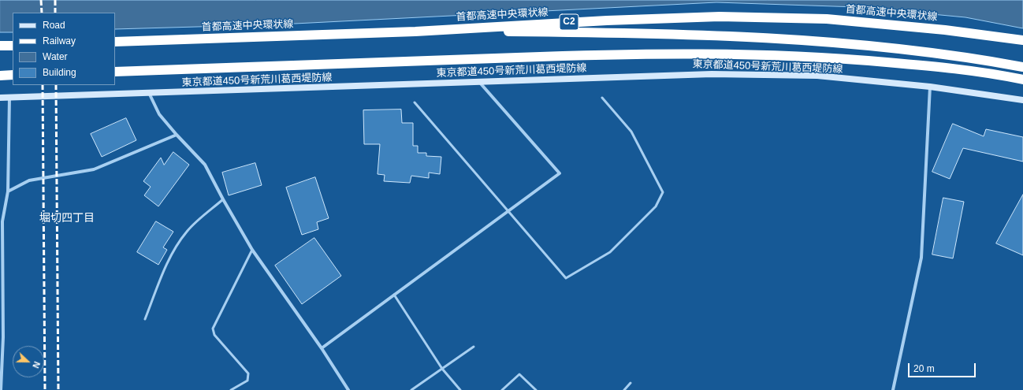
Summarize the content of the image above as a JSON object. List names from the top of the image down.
{
  "streets": {
    "highway": ["首都高速中央環状線", "C2"],
    "main road": ["東京都道450号新荒川葛西堤防線"]
  },
  "districts": ["堀切四丁目"],
  "legend": [
    "Road",
    "Railway",
    "Water",
    "Building"
  ],
  "scale_bar": "20 m",
  "north": "right"
}
